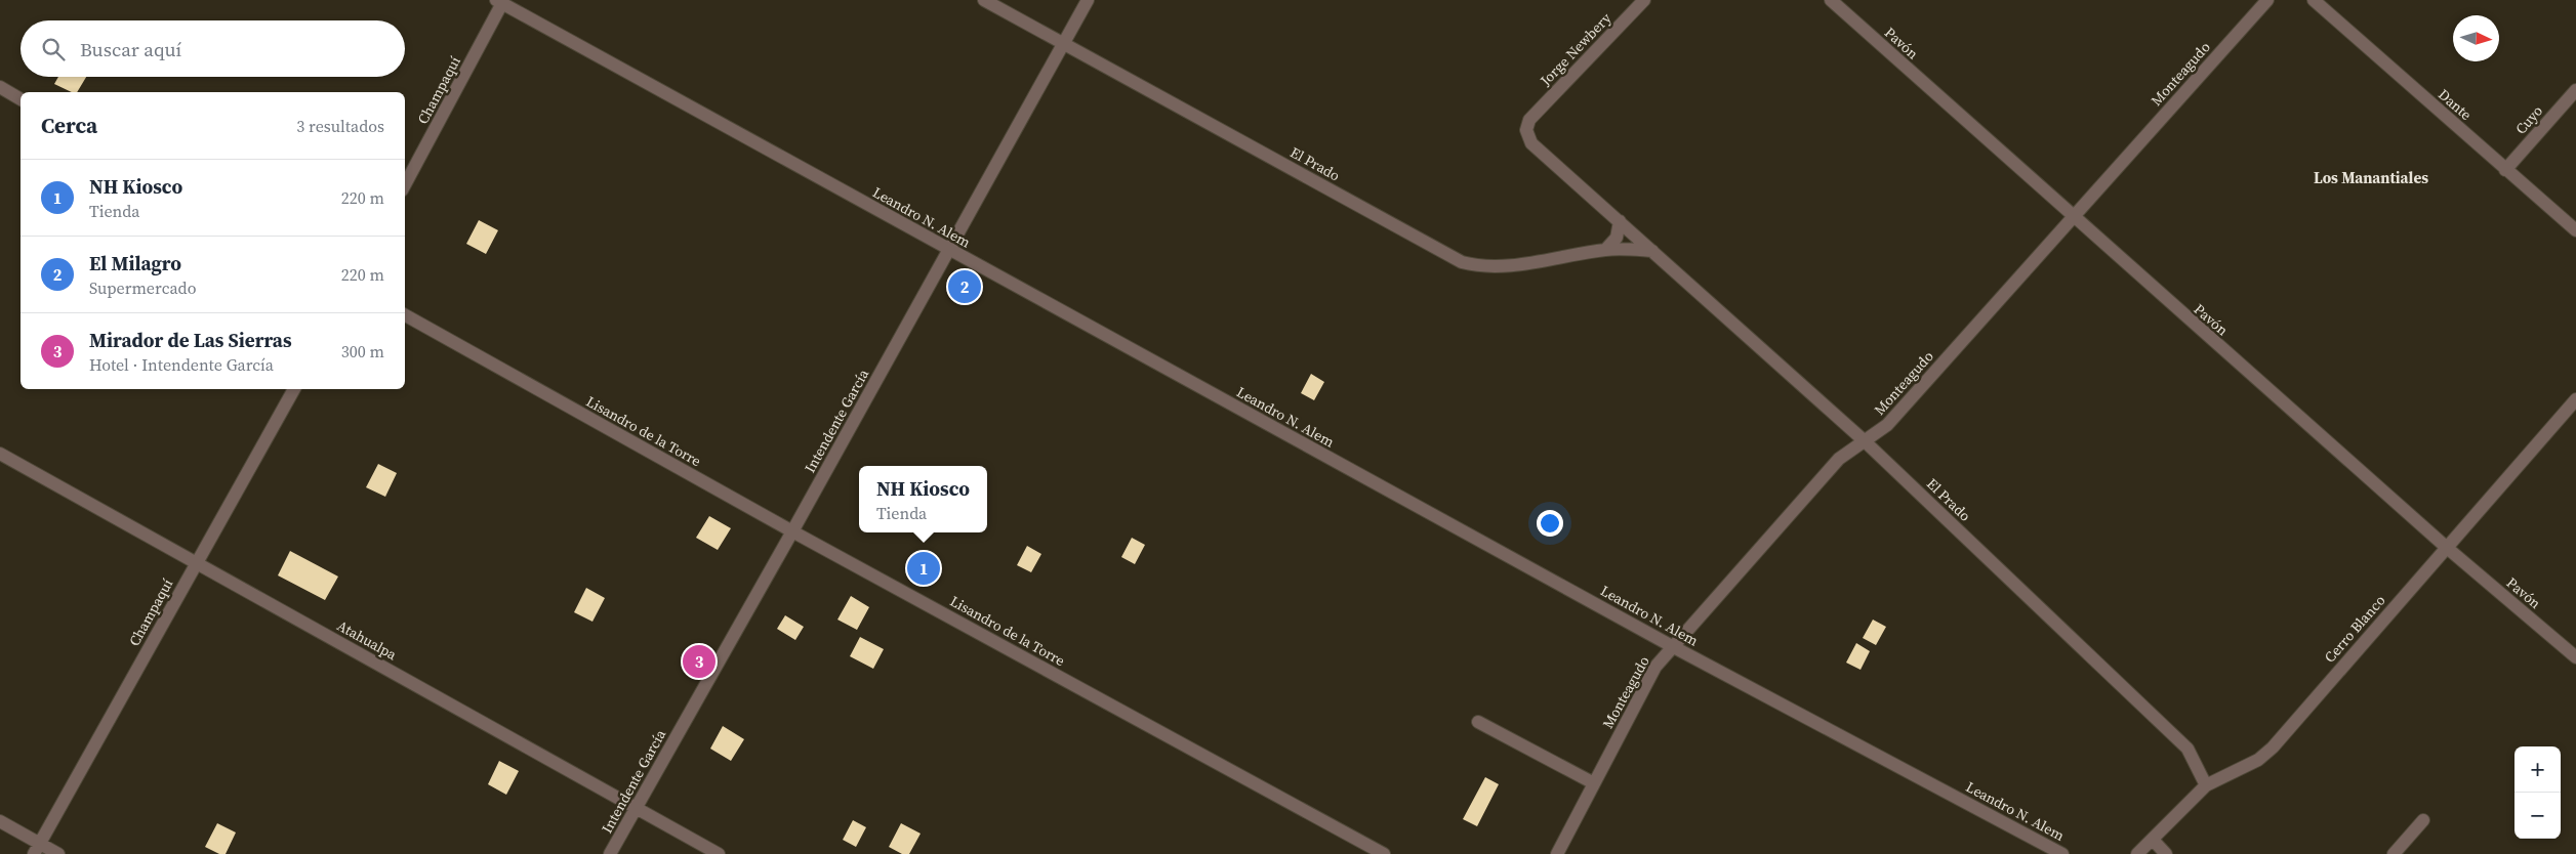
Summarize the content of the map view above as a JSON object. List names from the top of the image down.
{
  "streets": {
    "street": [
      "Pavón",
      "Jorge Newbery",
      "Monteagudo",
      "Champaquí",
      "Dante",
      "Cuyo",
      "El Prado",
      "Leandro N. Alem",
      "Intendente García",
      "Lisandro de la Torre",
      "Cerro Blanco",
      "Atahualpa"
    ]
  },
  "crossings": [
    ["Pavón", "Monteagudo"],
    ["Pavón", "Cerro Blanco"],
    ["Jorge Newbery", "El Prado"],
    ["Monteagudo", "El Prado"],
    ["Monteagudo", "Leandro N. Alem"],
    ["Champaquí", "Leandro N. Alem"],
    ["Champaquí", "Atahualpa"],
    ["Dante", "Cuyo"],
    ["El Prado", "Intendente García"],
    ["El Prado", "Cerro Blanco"],
    ["Leandro N. Alem", "Intendente García"],
    ["Intendente García", "Lisandro de la Torre"],
    ["Intendente García", "Atahualpa"]
  ],
  "districts": ["Los Manantiales"],
  "north": "right",
  "page": {
    "search": "Buscar aquí",
    "heading": ["Cerca", "3 resultados"],
    "list": [
      {
        "mark": "1",
        "name": "NH Kiosco",
        "note": "Tienda",
        "value": "220 m"
      },
      {
        "mark": "2",
        "name": "El Milagro",
        "note": "Supermercado",
        "value": "220 m"
      },
      {
        "mark": "3",
        "name": "Mirador de Las Sierras",
        "note": "Hotel · Intendente García",
        "value": "300 m"
      }
    ],
    "pins": ["2", "1", "3"],
    "popup": ["NH Kiosco", "Tienda"],
    "map_buttons": ["+", "−"]
  }
}
